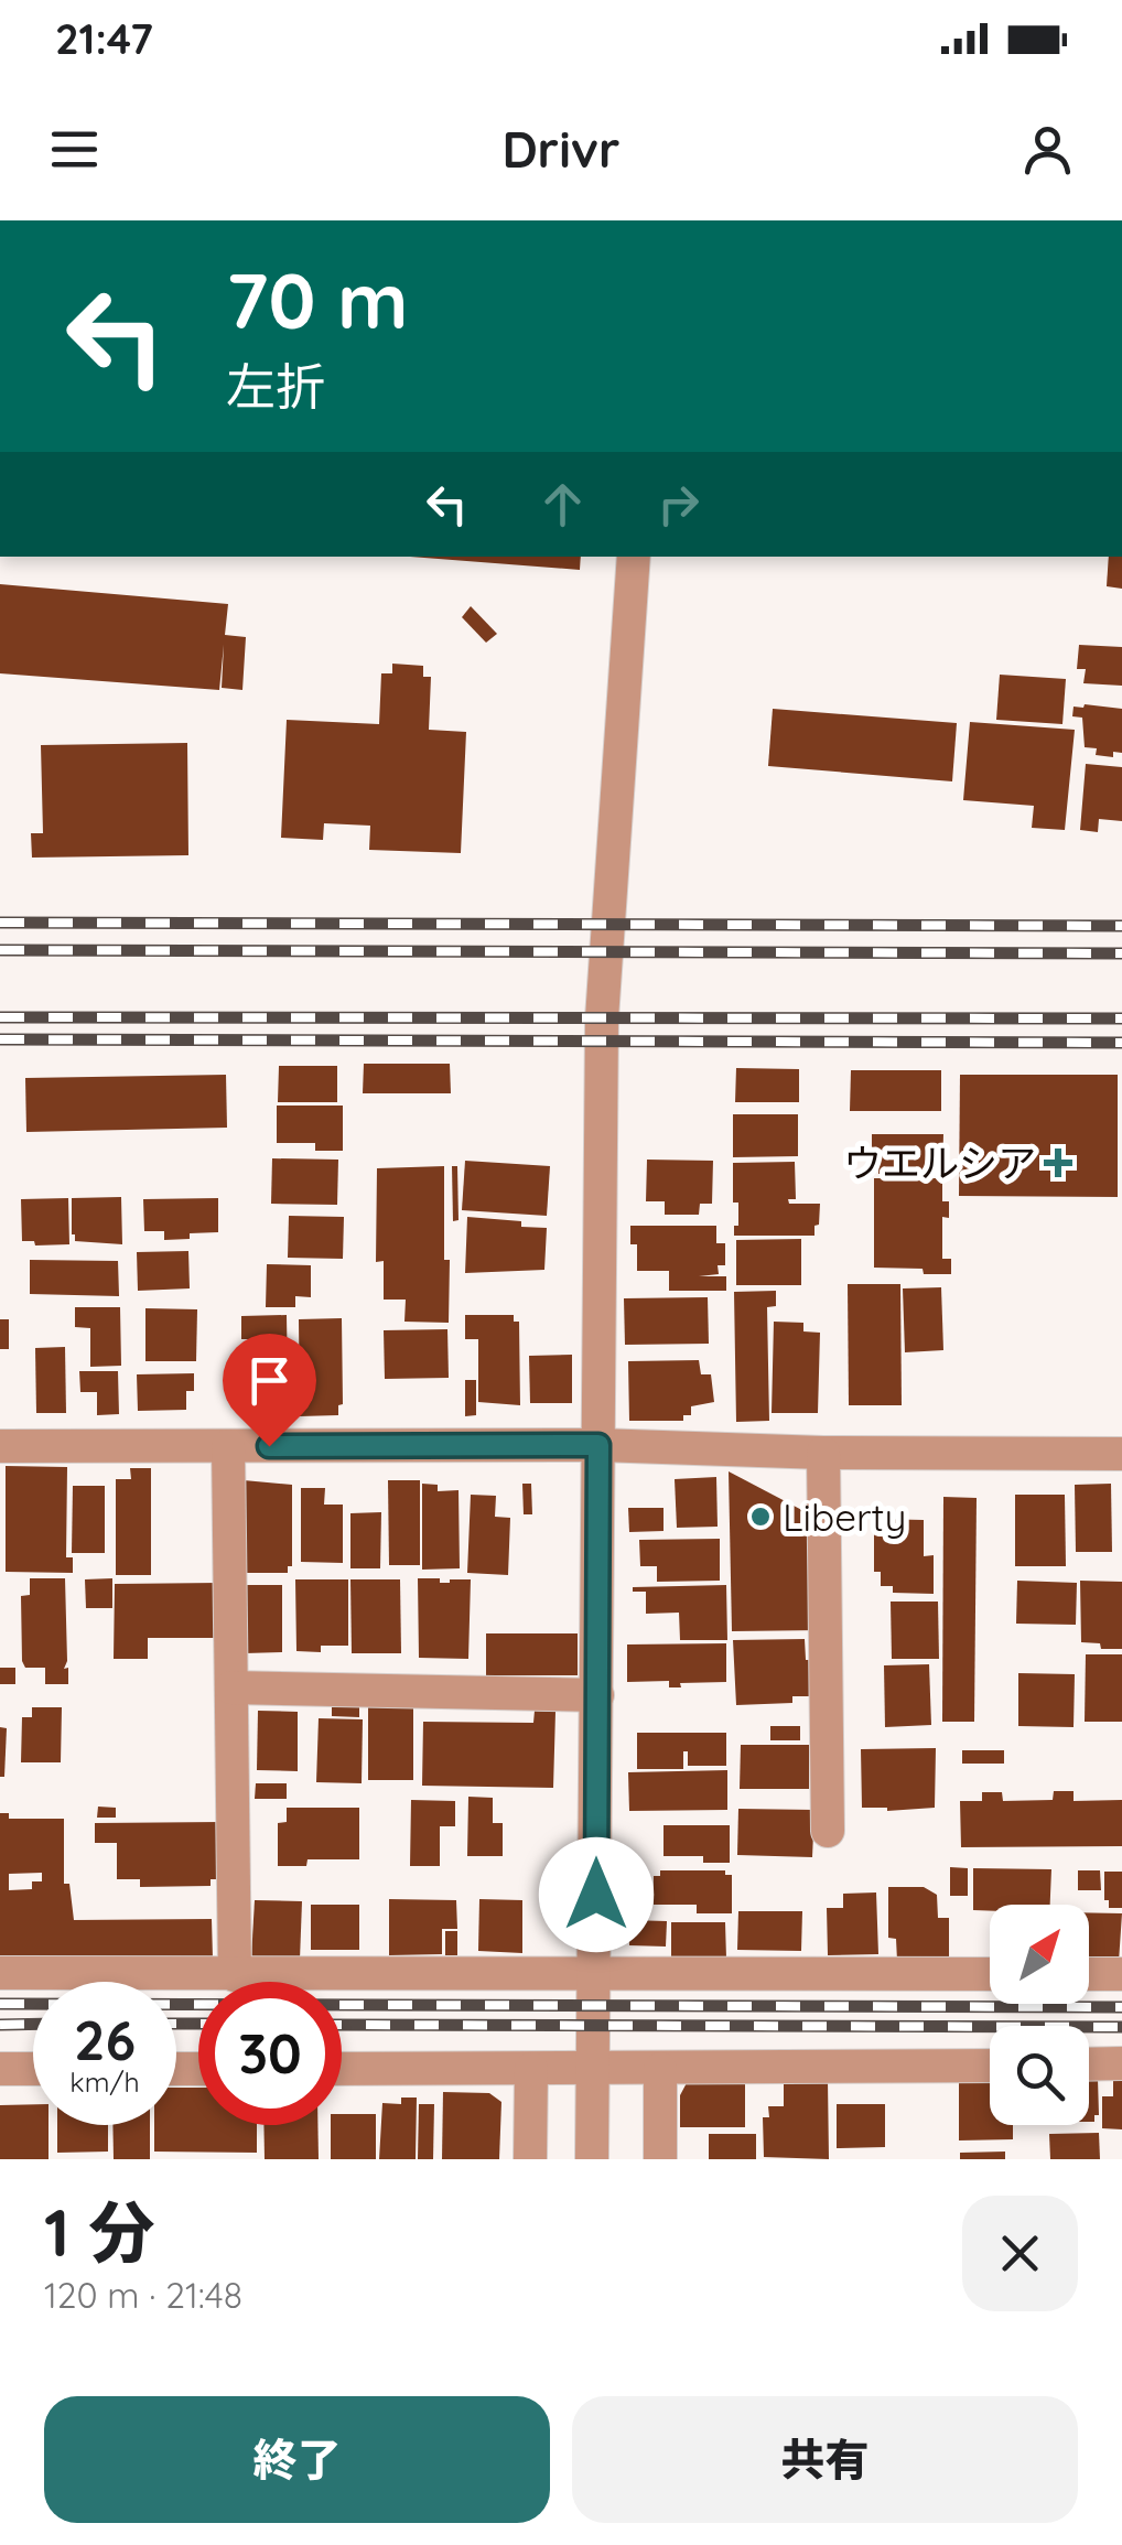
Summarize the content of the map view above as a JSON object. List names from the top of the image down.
{
  "places": {
    "health": ["ウエルシア"],
    "other": ["Liberty"]
  },
  "north": "top right",
  "page": {
    "status": "21:47",
    "header": "Drivr",
    "turn": ["70 m", "左折"],
    "speed": "26 km/h",
    "limit": "30",
    "heading": ["1 分", "120 m · 21:48"],
    "buttons": ["終了", "共有"]
  }
}
